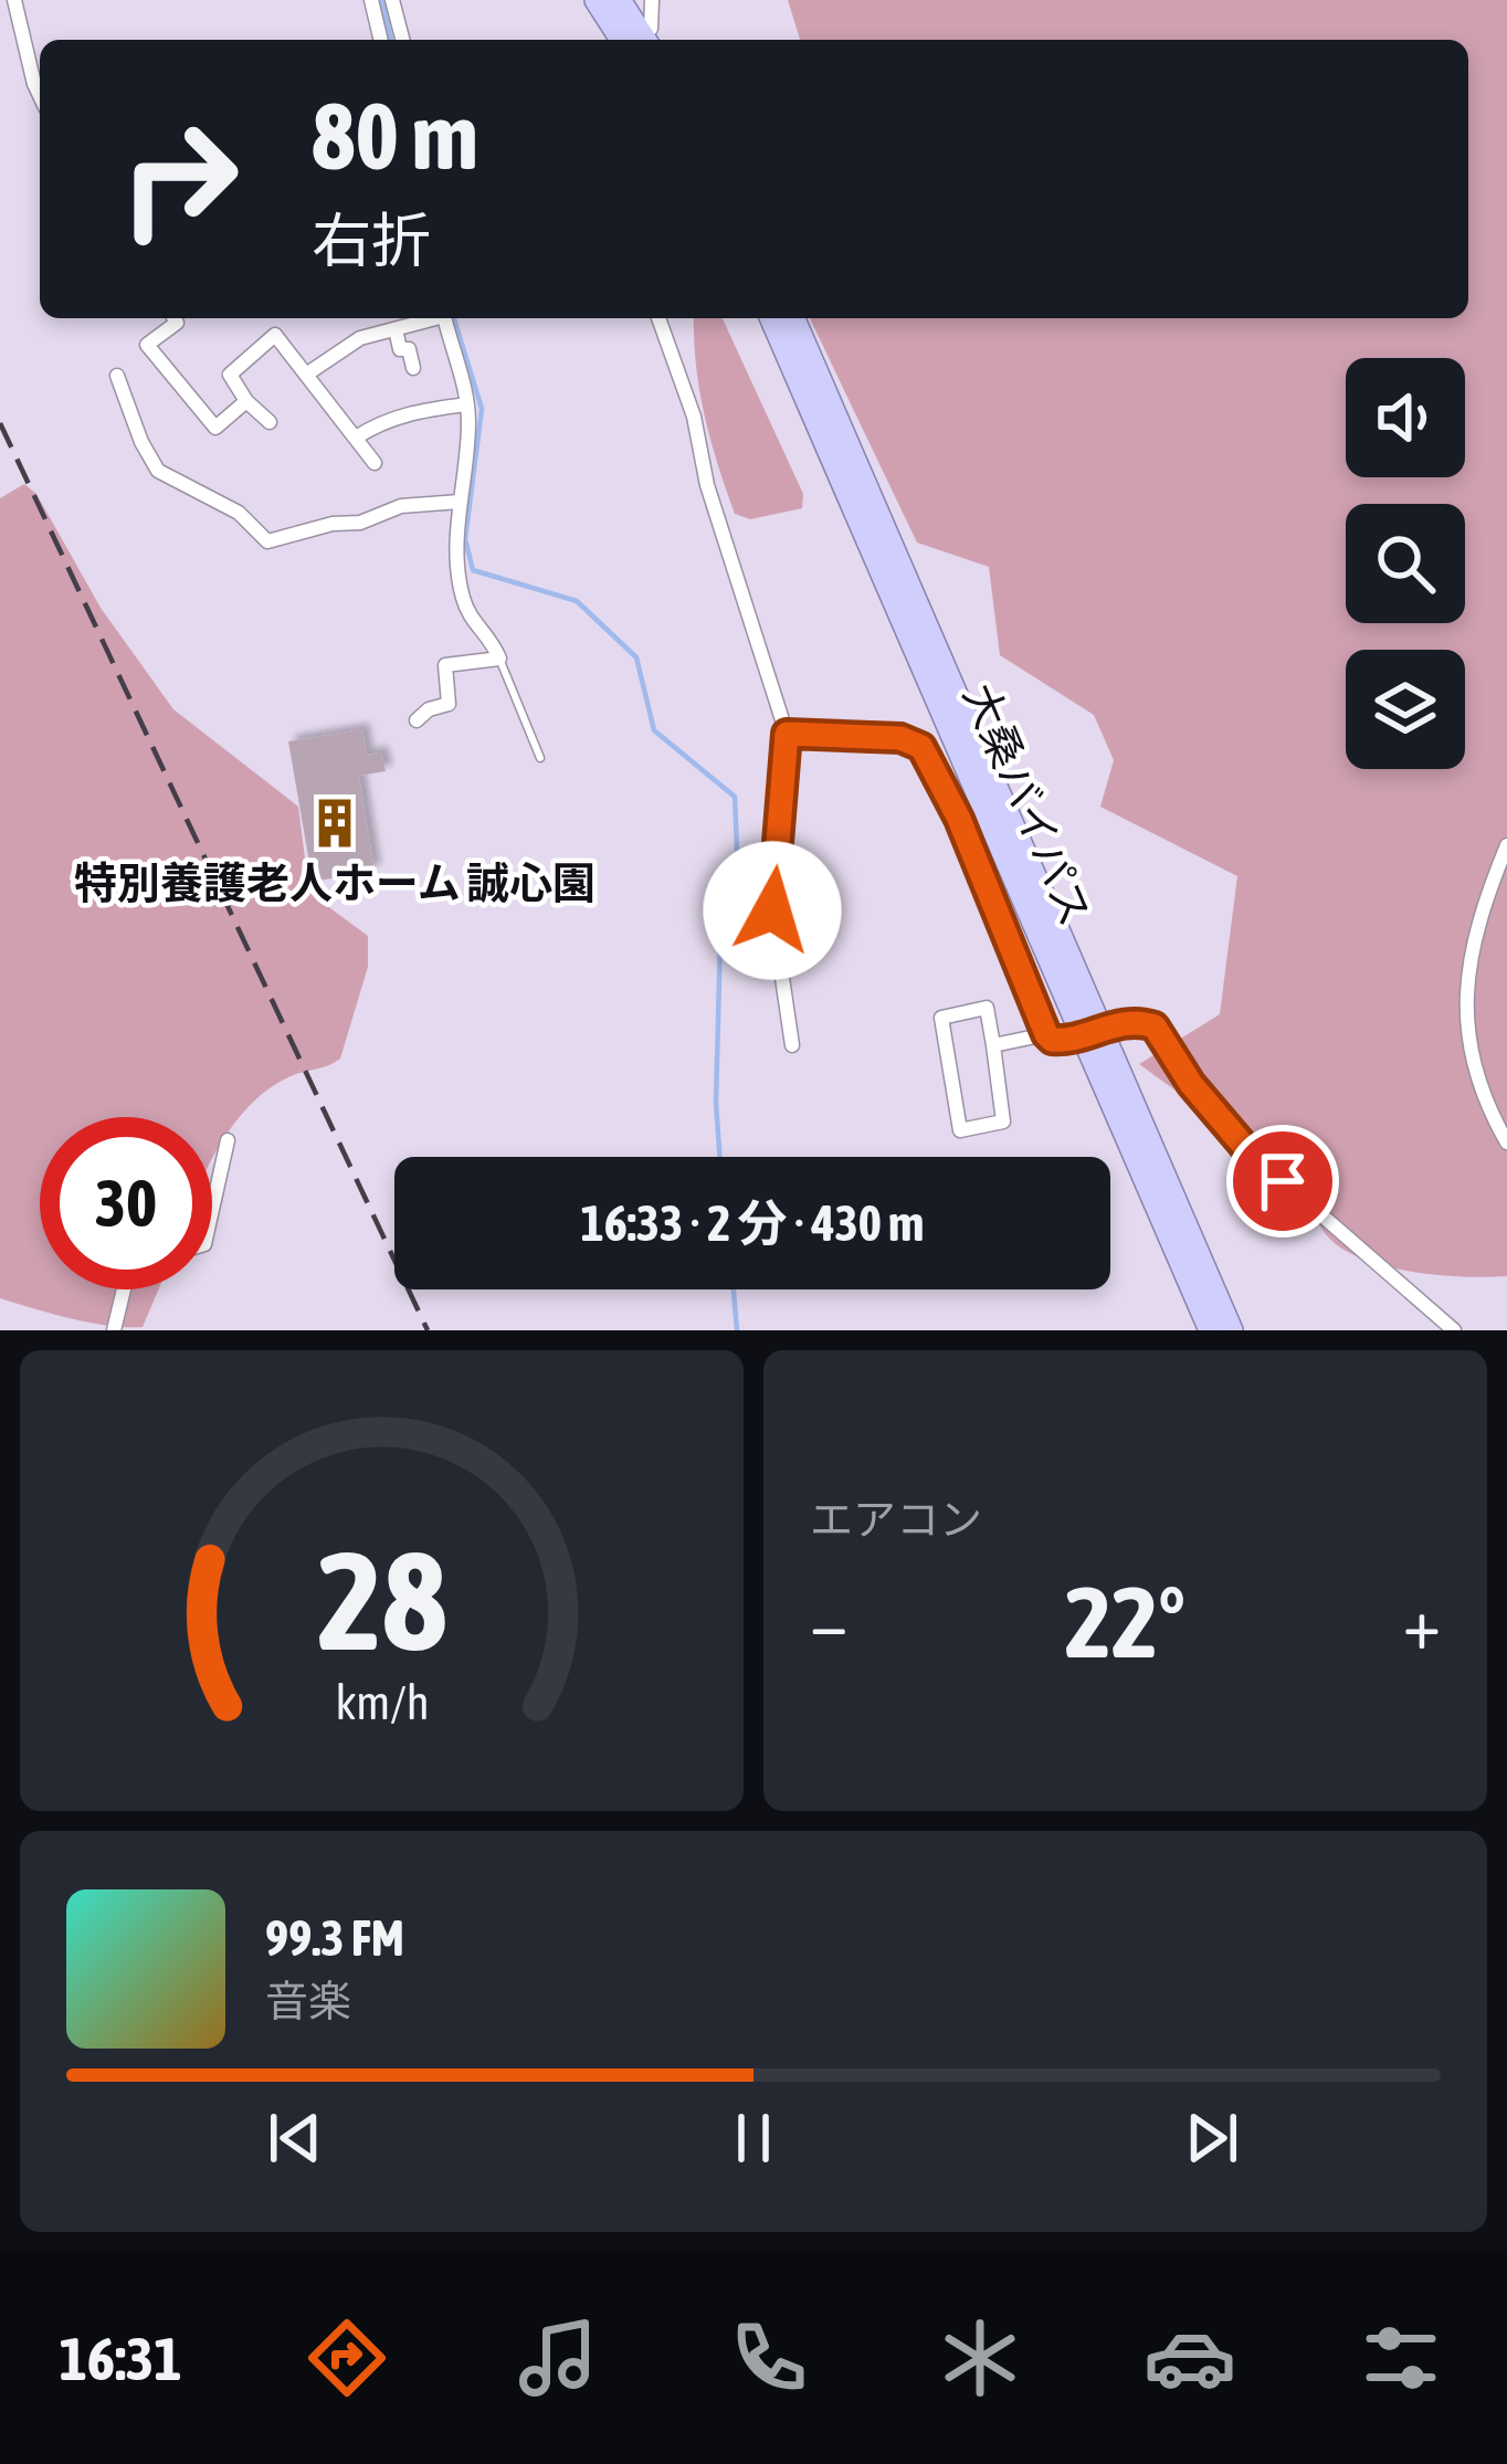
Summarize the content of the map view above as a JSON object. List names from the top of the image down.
{
  "streets": {
    "highway": ["大桑バイパス"]
  },
  "places": {
    "building": ["特別養護老人ホーム 誠心園"]
  },
  "page": {
    "turn": ["80 m", "右折"],
    "limit": "30",
    "trip": "16:33 · 2 分 · 430 m",
    "tile": "エアコン",
    "heat": ["−", "22°", "+"],
    "song": ["99.3 FM", "音楽"],
    "tabs": "16:31",
    "gauge": ["28", "km/h"]
  }
}
